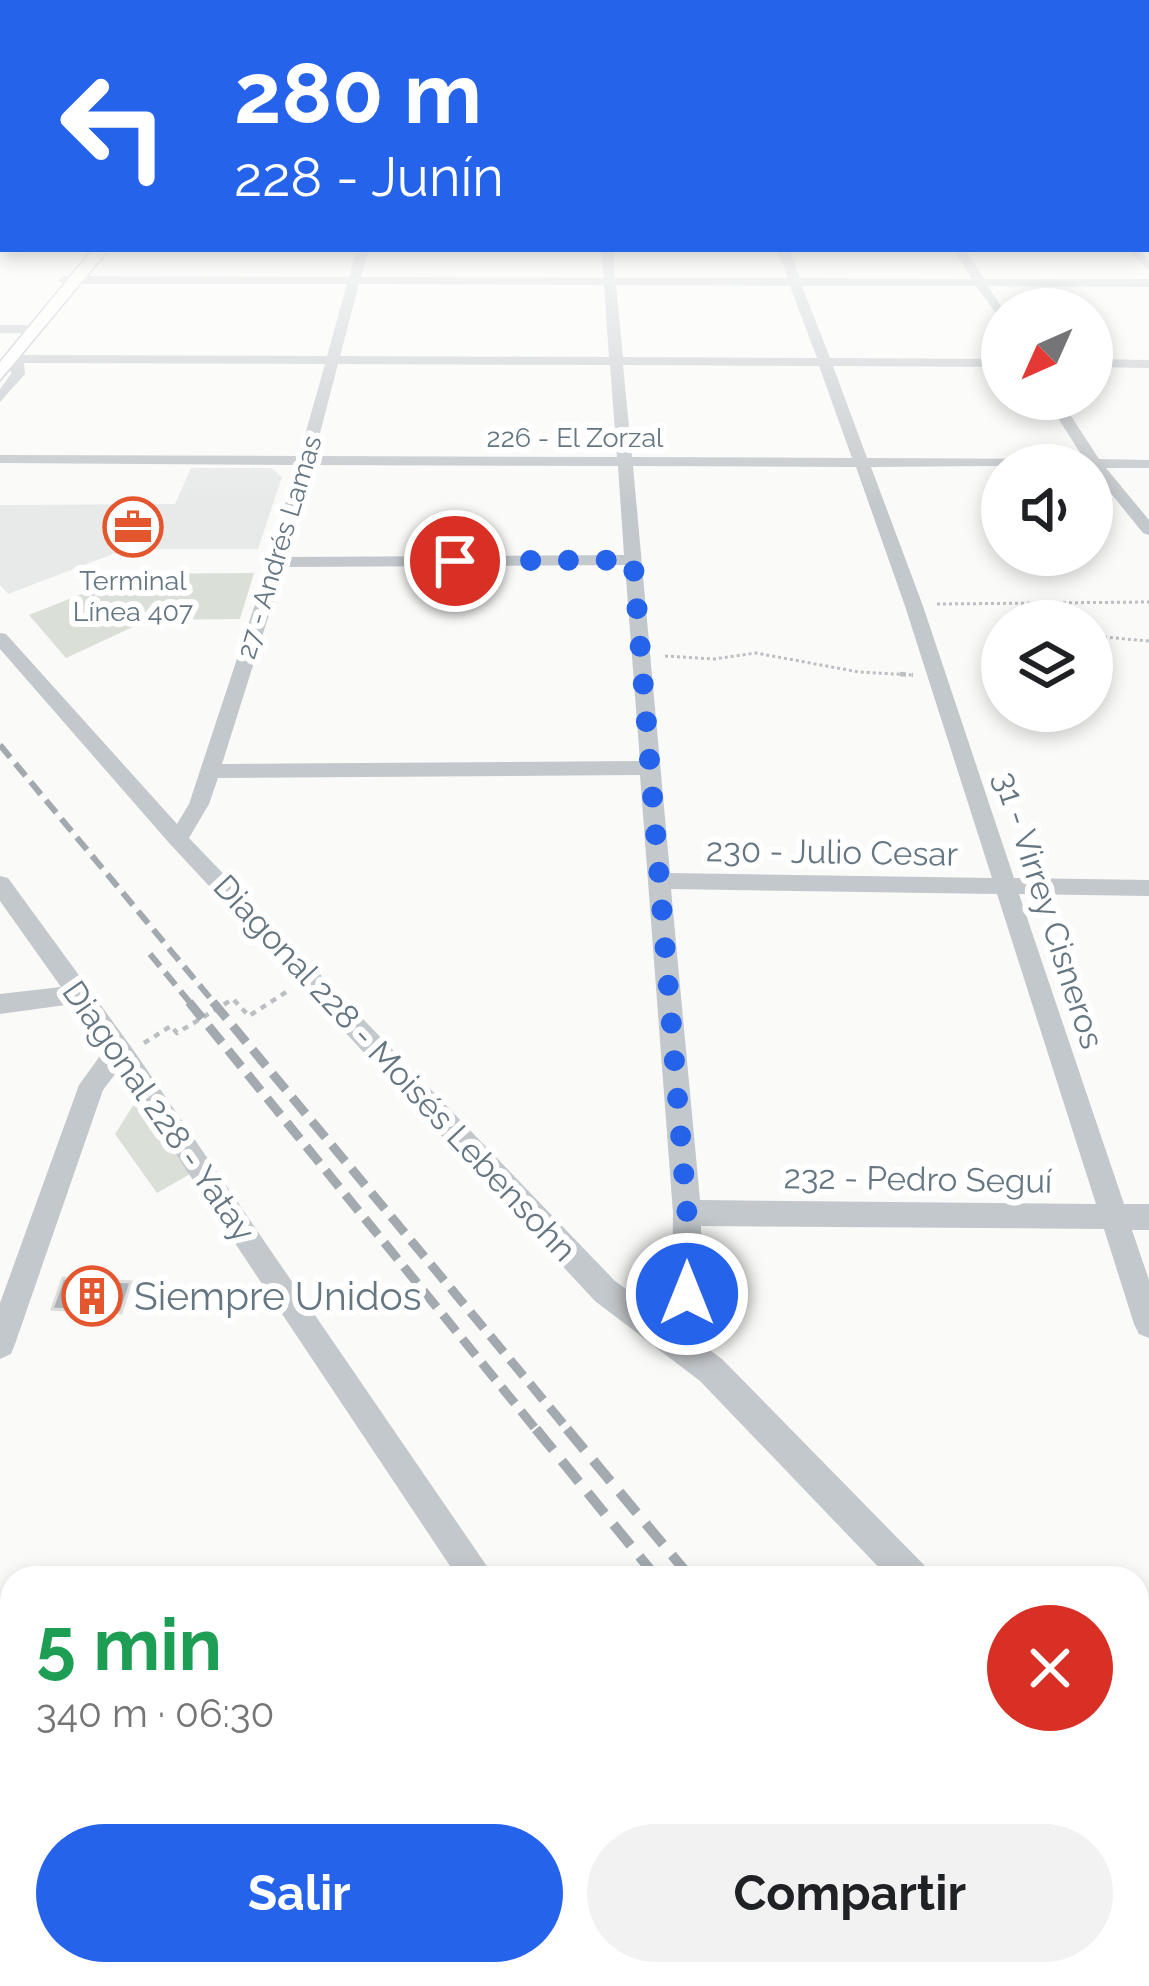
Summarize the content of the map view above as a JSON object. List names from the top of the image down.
{
  "streets": {
    "street": [
      "226 - El Zorzal",
      "27 - Andrés Lamas",
      "230 - Julio Cesar",
      "31 - Virrey Cisneros",
      "Diagonal 228 - Moisés Lebensohn",
      "Diagonal 228 - Yatay",
      "232 - Pedro Seguí"
    ]
  },
  "crossings": [
    ["226 - El Zorzal", "27 - Andrés Lamas"],
    ["226 - El Zorzal", "31 - Virrey Cisneros"],
    ["27 - Andrés Lamas", "Diagonal 228 - Moisés Lebensohn"],
    ["230 - Julio Cesar", "31 - Virrey Cisneros"],
    ["31 - Virrey Cisneros", "232 - Pedro Seguí"]
  ],
  "places": {
    "office": ["Terminal Línea 407"],
    "building": ["Siempre Unidos"]
  },
  "north": "bottom left",
  "page": {
    "turn": ["280 m", "228 - Junín"],
    "heading": ["5 min", "340 m · 06:30"],
    "buttons": ["Salir", "Compartir"]
  }
}
